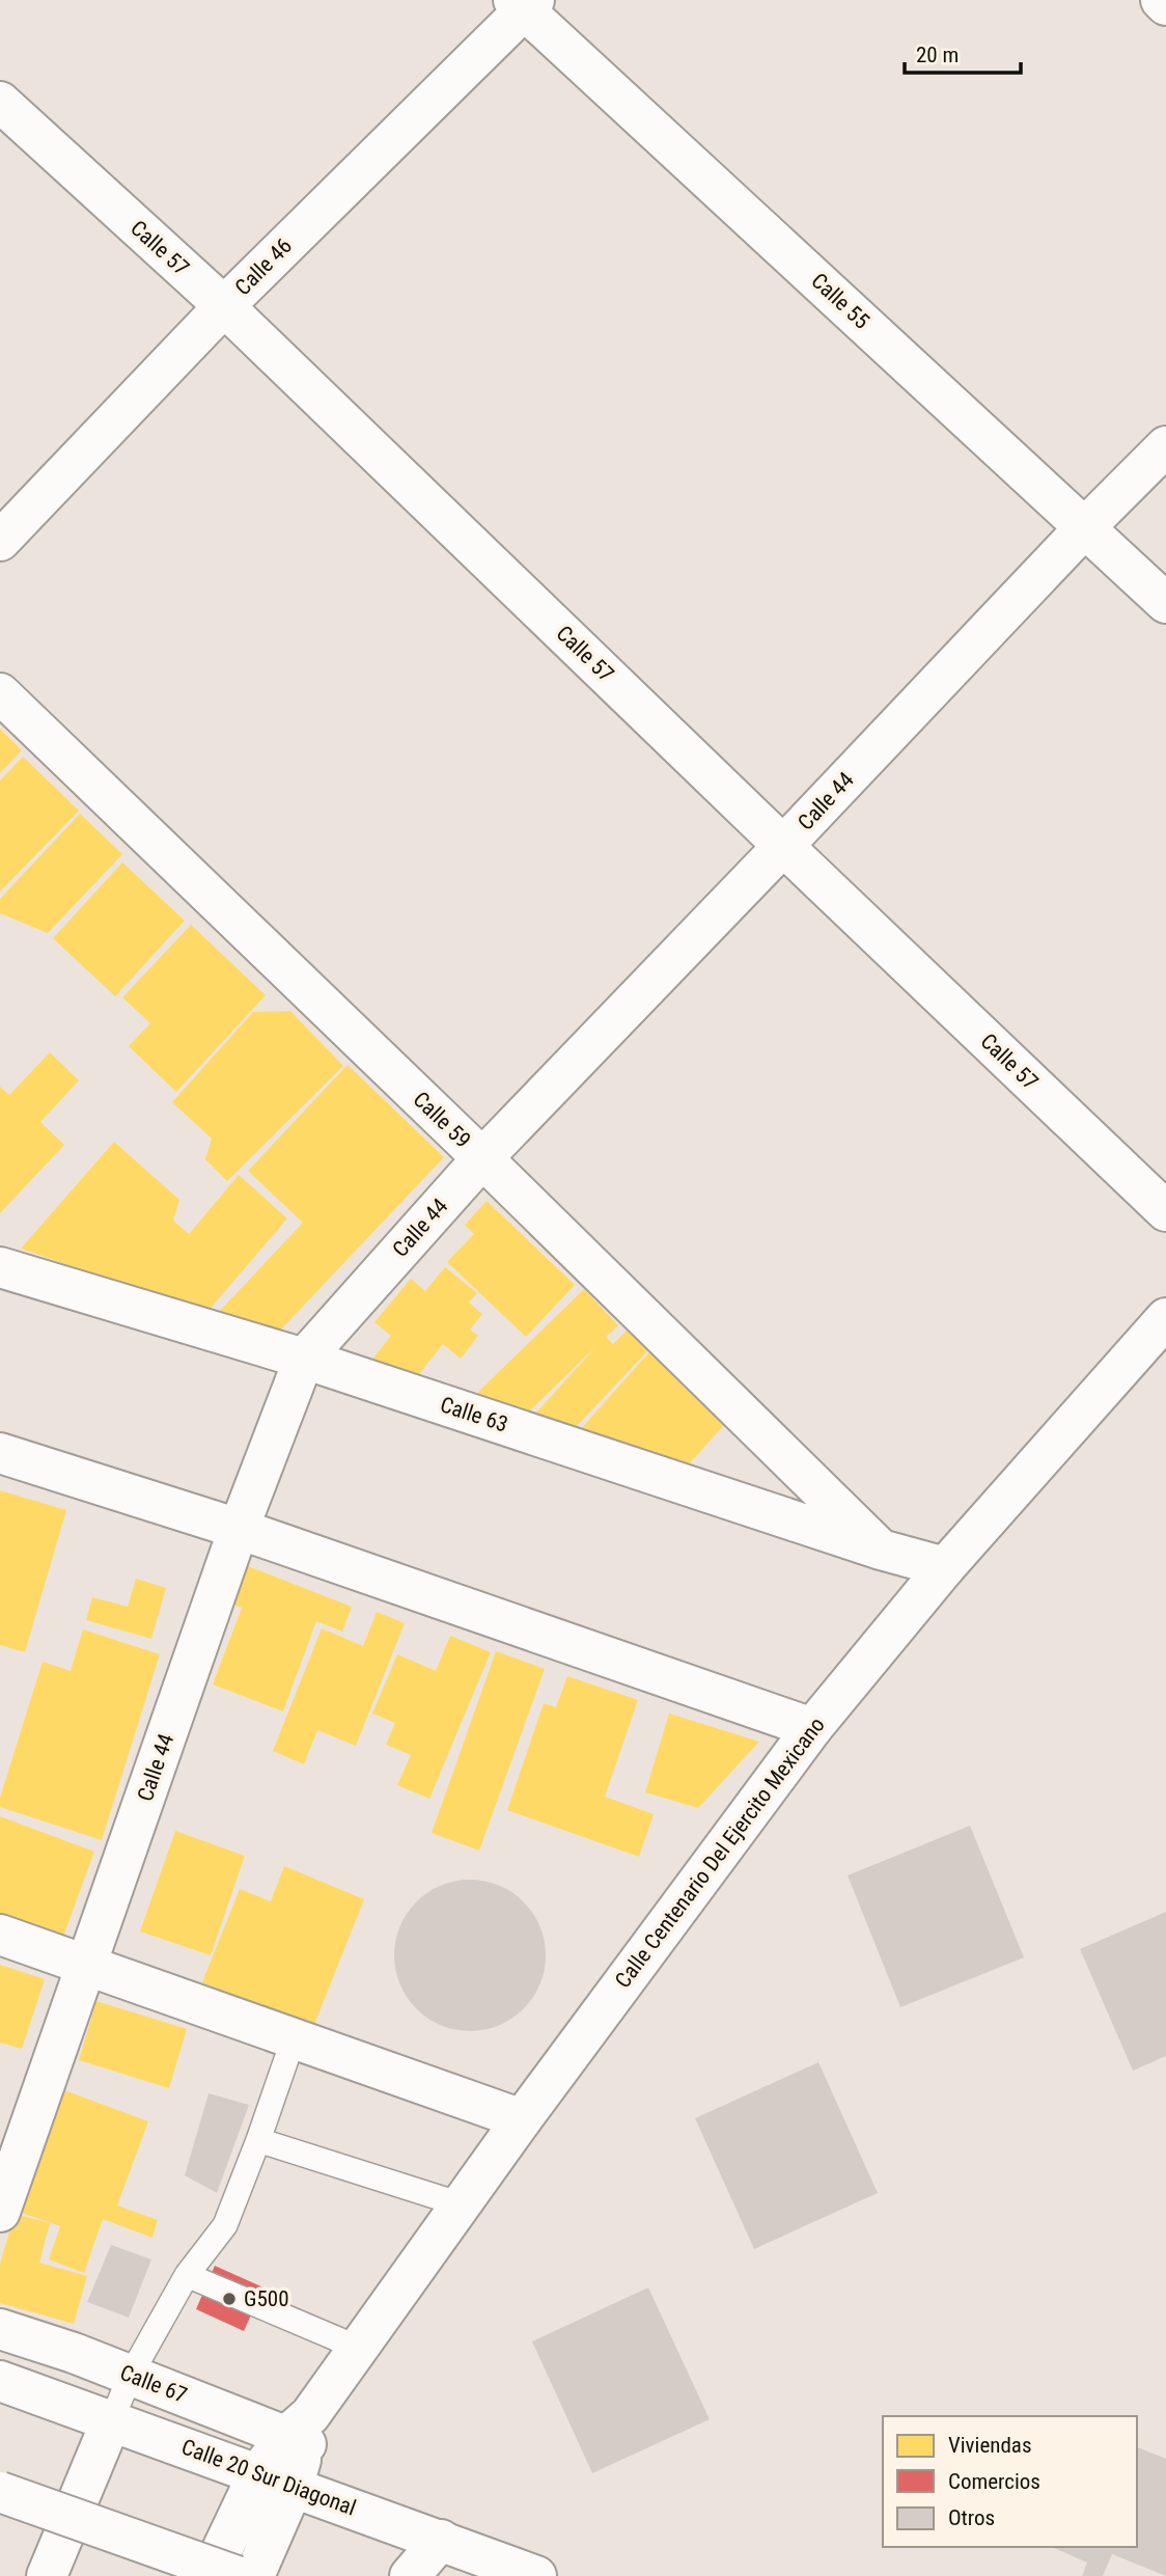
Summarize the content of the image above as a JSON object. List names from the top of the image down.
{
  "streets": {
    "main road": [
      "Calle 57",
      "Calle 46",
      "Calle 55",
      "Calle 44",
      "Calle 59",
      "Calle 63",
      "Calle Centenario Del Ejercito Mexicano",
      "Calle 67",
      "Calle 20 Sur Diagonal"
    ]
  },
  "crossings": [
    ["Calle 57", "Calle 46"],
    ["Calle 57", "Calle 44"],
    ["Calle 46", "Calle 55"],
    ["Calle 55", "Calle 44"],
    ["Calle 44", "Calle 59"],
    ["Calle 44", "Calle 63"],
    ["Calle 59", "Calle 63"],
    ["Calle 63", "Calle Centenario Del Ejercito Mexicano"],
    ["Calle Centenario Del Ejercito Mexicano", "Calle 67"],
    ["Calle Centenario Del Ejercito Mexicano", "Calle 20 Sur Diagonal"]
  ],
  "places": ["G500"],
  "legend": ["Viviendas", "Comercios", "Otros"],
  "scale_bar": "20 m"
}
